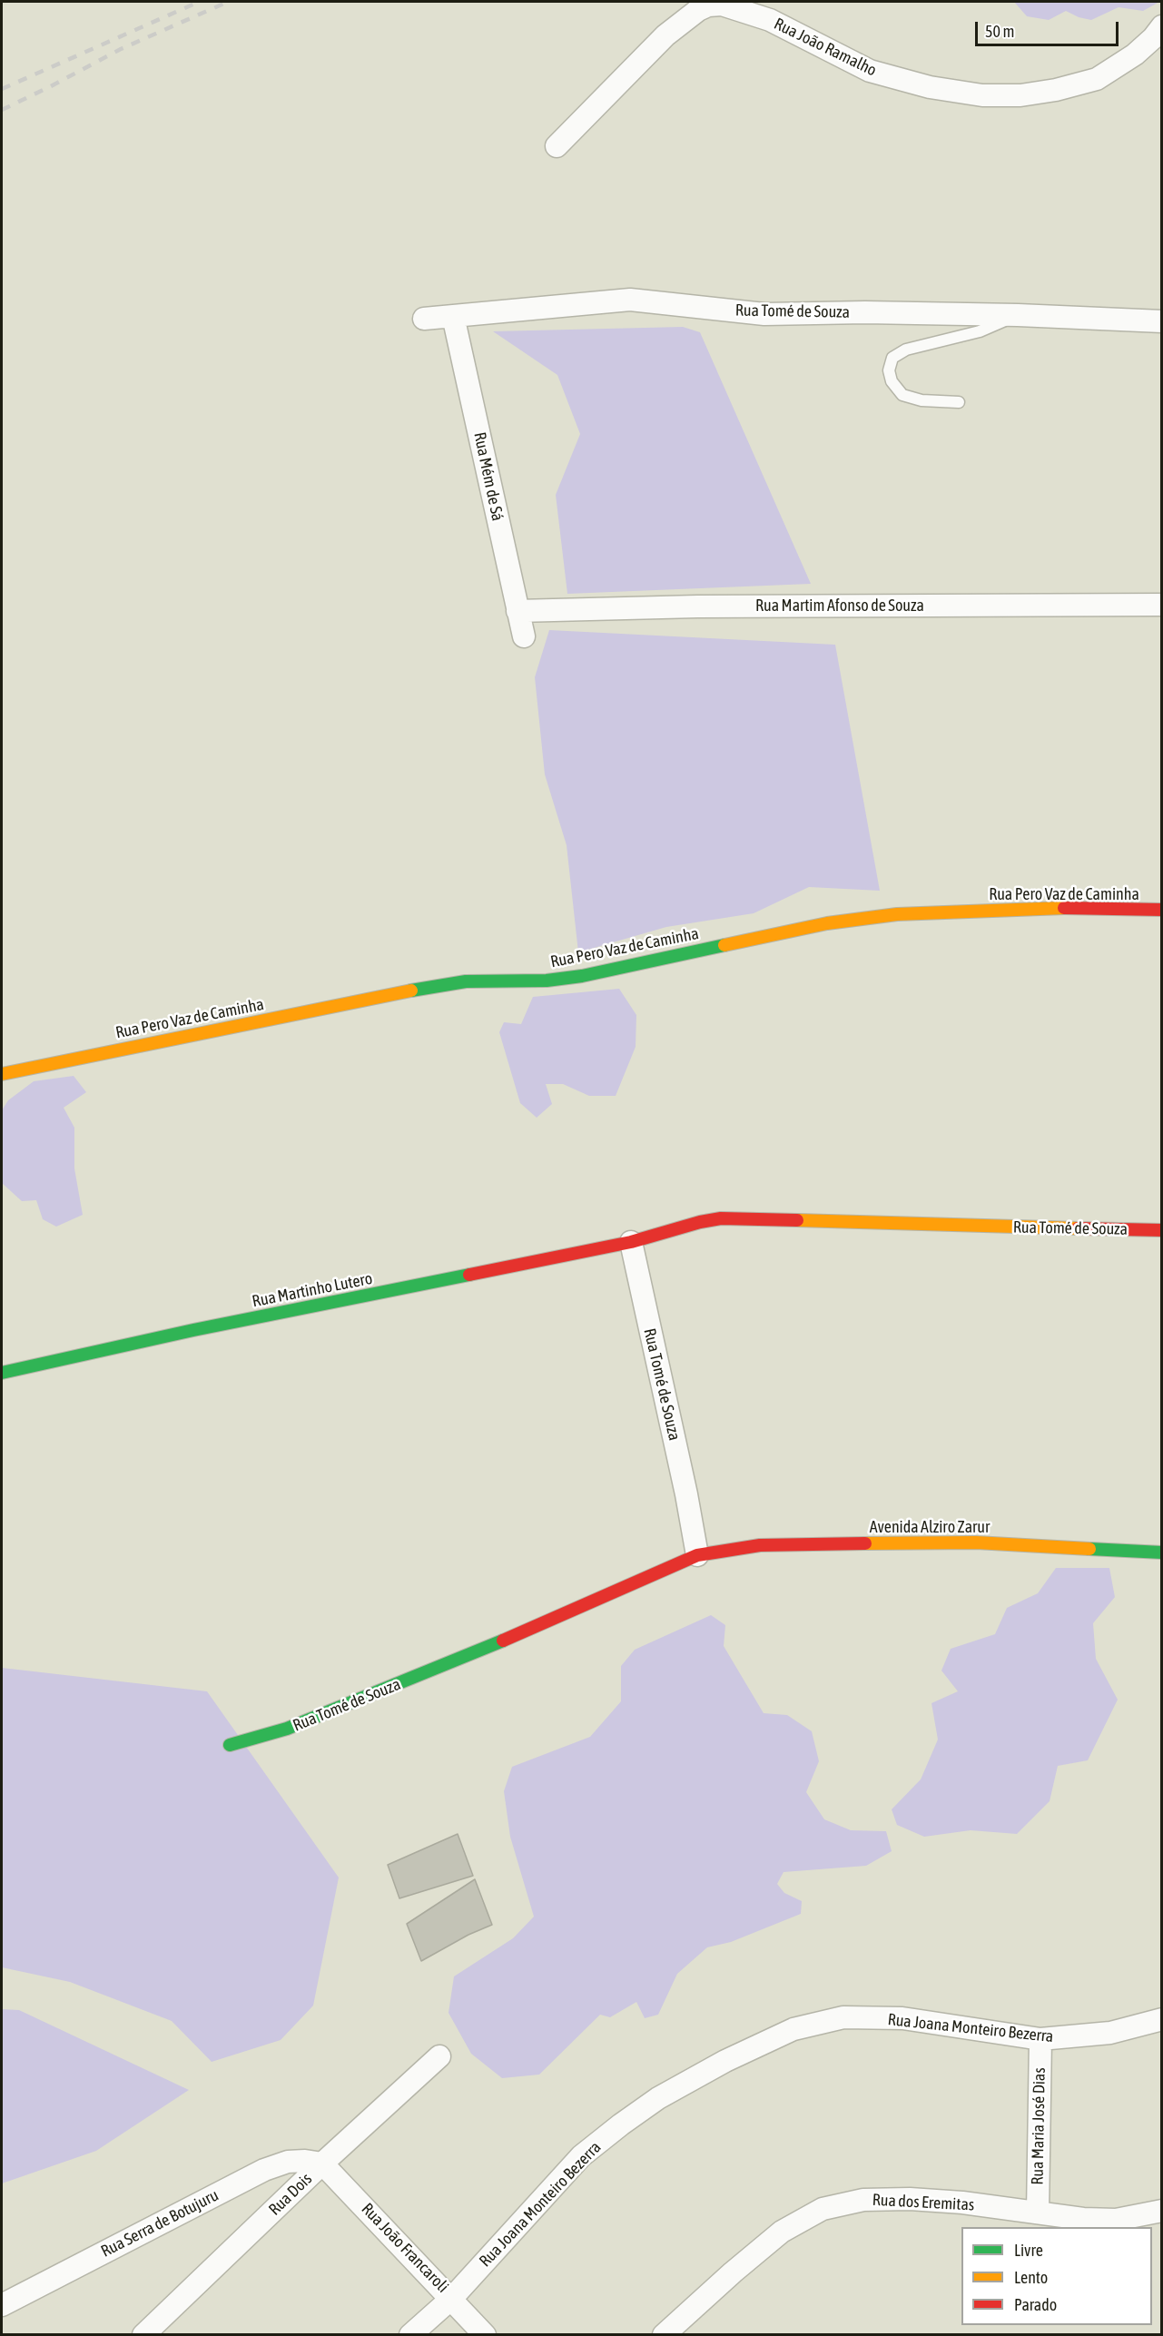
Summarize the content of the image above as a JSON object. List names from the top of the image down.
{
  "streets": {
    "street": [
      "Rua João Ramalho",
      "Rua Tomé de Souza",
      "Rua Mém de Sá",
      "Rua Martim Afonso de Souza",
      "Rua Pero Vaz de Caminha",
      "Rua Martinho Lutero",
      "Avenida Alziro Zarur",
      "Rua Joana Monteiro Bezerra",
      "Rua Maria José Dias",
      "Rua Dois",
      "Rua dos Eremitas",
      "Rua Serra de Botujuru",
      "Rua João Francaroli"
    ]
  },
  "crossings": [
    ["Rua Tomé de Souza", "Rua Mém de Sá"],
    ["Rua Tomé de Souza", "Rua Martinho Lutero"],
    ["Rua Tomé de Souza", "Avenida Alziro Zarur"],
    ["Rua Mém de Sá", "Rua Martim Afonso de Souza"],
    ["Rua Joana Monteiro Bezerra", "Rua Maria José Dias"],
    ["Rua Joana Monteiro Bezerra", "Rua João Francaroli"],
    ["Rua Maria José Dias", "Rua dos Eremitas"],
    ["Rua Dois", "Rua Serra de Botujuru"],
    ["Rua Dois", "Rua João Francaroli"],
    ["Rua Serra de Botujuru", "Rua João Francaroli"]
  ],
  "legend": ["Livre", "Lento", "Parado"],
  "scale_bar": "50 m"
}
